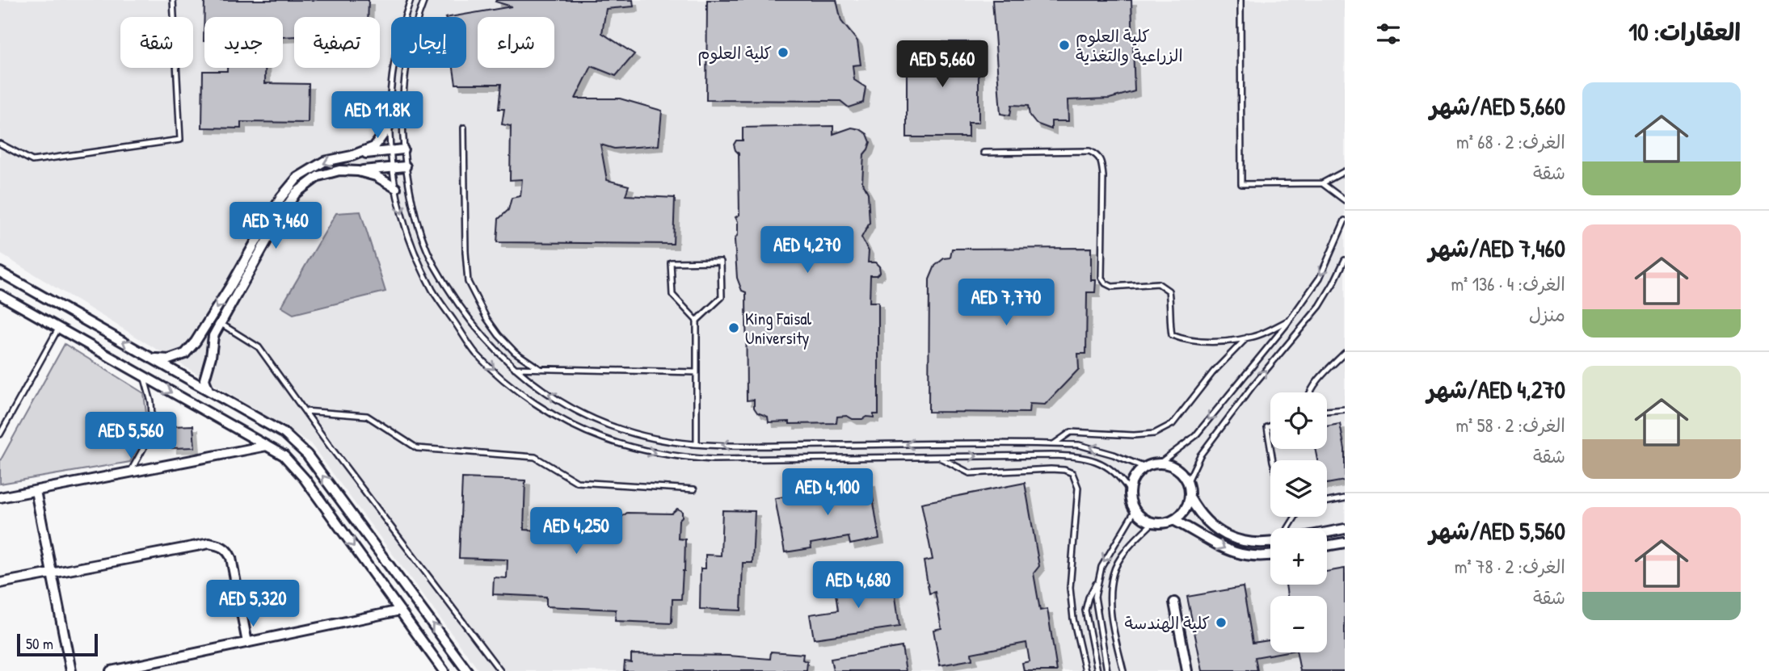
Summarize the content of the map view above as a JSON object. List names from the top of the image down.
{
  "places": [
    "كلية العلوم الزراعية والتغذية",
    "كلية العلوم",
    "King Faisal University",
    "كلية الهندسة"
  ],
  "scale_bar": "50 m",
  "page": {
    "heading": "العقارات: 10",
    "chip": [
      "شراء",
      "إيجار",
      "تصفية",
      "جديد",
      "شقة"
    ],
    "price": [
      "AED 5,660",
      "AED 11.8K",
      "AED 7,460",
      "AED 4,270",
      "AED 7,770",
      "AED 5,560",
      "AED 4,100",
      "AED 4,250",
      "AED 4,680",
      "AED 5,320"
    ],
    "list": [
      {
        "name": "AED 5,660/شهر",
        "note": "الغرف: 2 · 68 m² · شقة"
      },
      {
        "name": "AED 7,460/شهر",
        "note": "الغرف: 4 · 136 m² · منزل"
      },
      {
        "name": "AED 4,270/شهر",
        "note": "الغرف: 2 · 58 m² · شقة"
      },
      {
        "name": "AED 5,560/شهر",
        "note": "الغرف: 2 · 78 m² · شقة"
      }
    ],
    "map_buttons": ["+", "−"],
    "scale": "50 m"
  }
}
